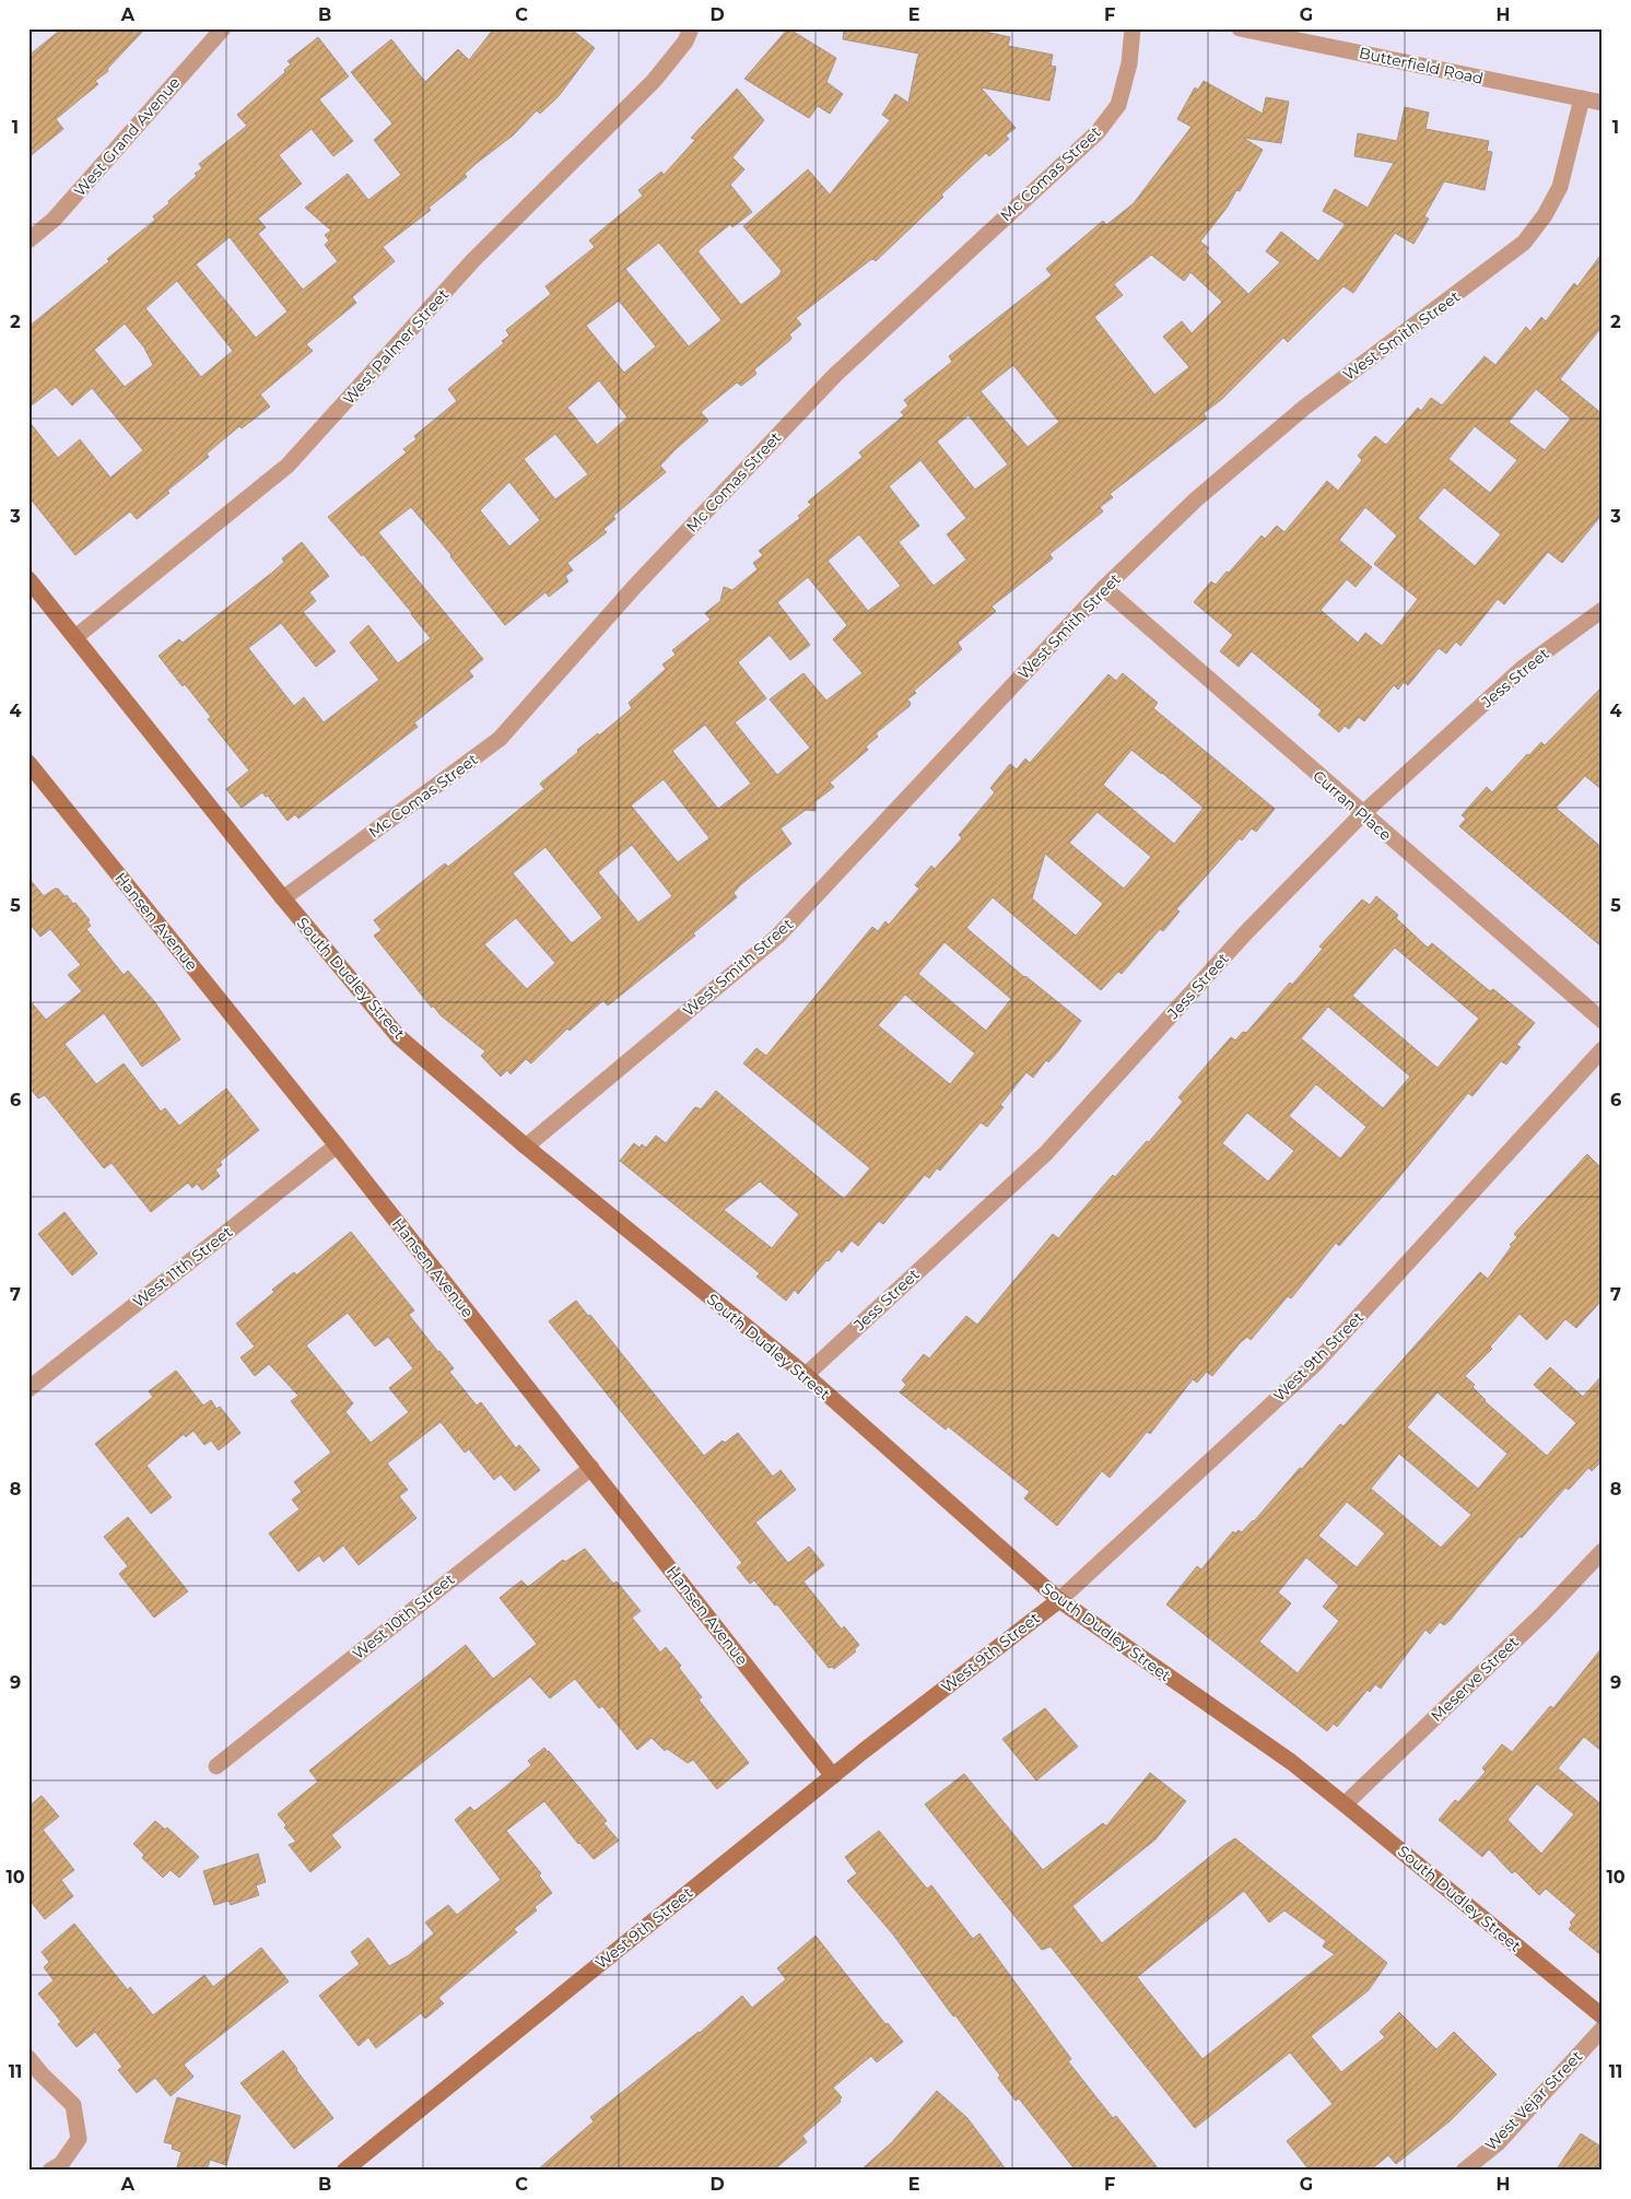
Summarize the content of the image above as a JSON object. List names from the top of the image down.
{
  "streets": {
    "street": [
      "Butterfield Road",
      "West Grand Avenue",
      "Mc Comas Street",
      "West Smith Street",
      "West Palmer Street",
      "Jess Street",
      "Curran Place",
      "Hansen Avenue",
      "South Dudley Street",
      "West 11th Street",
      "West 9th Street",
      "West 10th Street",
      "Meserve Street",
      "West Vejar Street"
    ]
  },
  "crossings": [
    ["Butterfield Road", "West Smith Street"],
    ["Mc Comas Street", "South Dudley Street"],
    ["West Smith Street", "Curran Place"],
    ["West Smith Street", "South Dudley Street"],
    ["West Palmer Street", "South Dudley Street"],
    ["Jess Street", "Curran Place"],
    ["Jess Street", "South Dudley Street"],
    ["Hansen Avenue", "West 11th Street"],
    ["Hansen Avenue", "West 9th Street"],
    ["Hansen Avenue", "West 10th Street"],
    ["South Dudley Street", "West 9th Street"],
    ["South Dudley Street", "Meserve Street"]
  ],
  "grid": {
    "columns": [
      "A",
      "B",
      "C",
      "D",
      "E",
      "F",
      "G",
      "H"
    ],
    "rows": [
      "1",
      "2",
      "3",
      "4",
      "5",
      "6",
      "7",
      "8",
      "9",
      "10",
      "11"
    ]
  }
}
